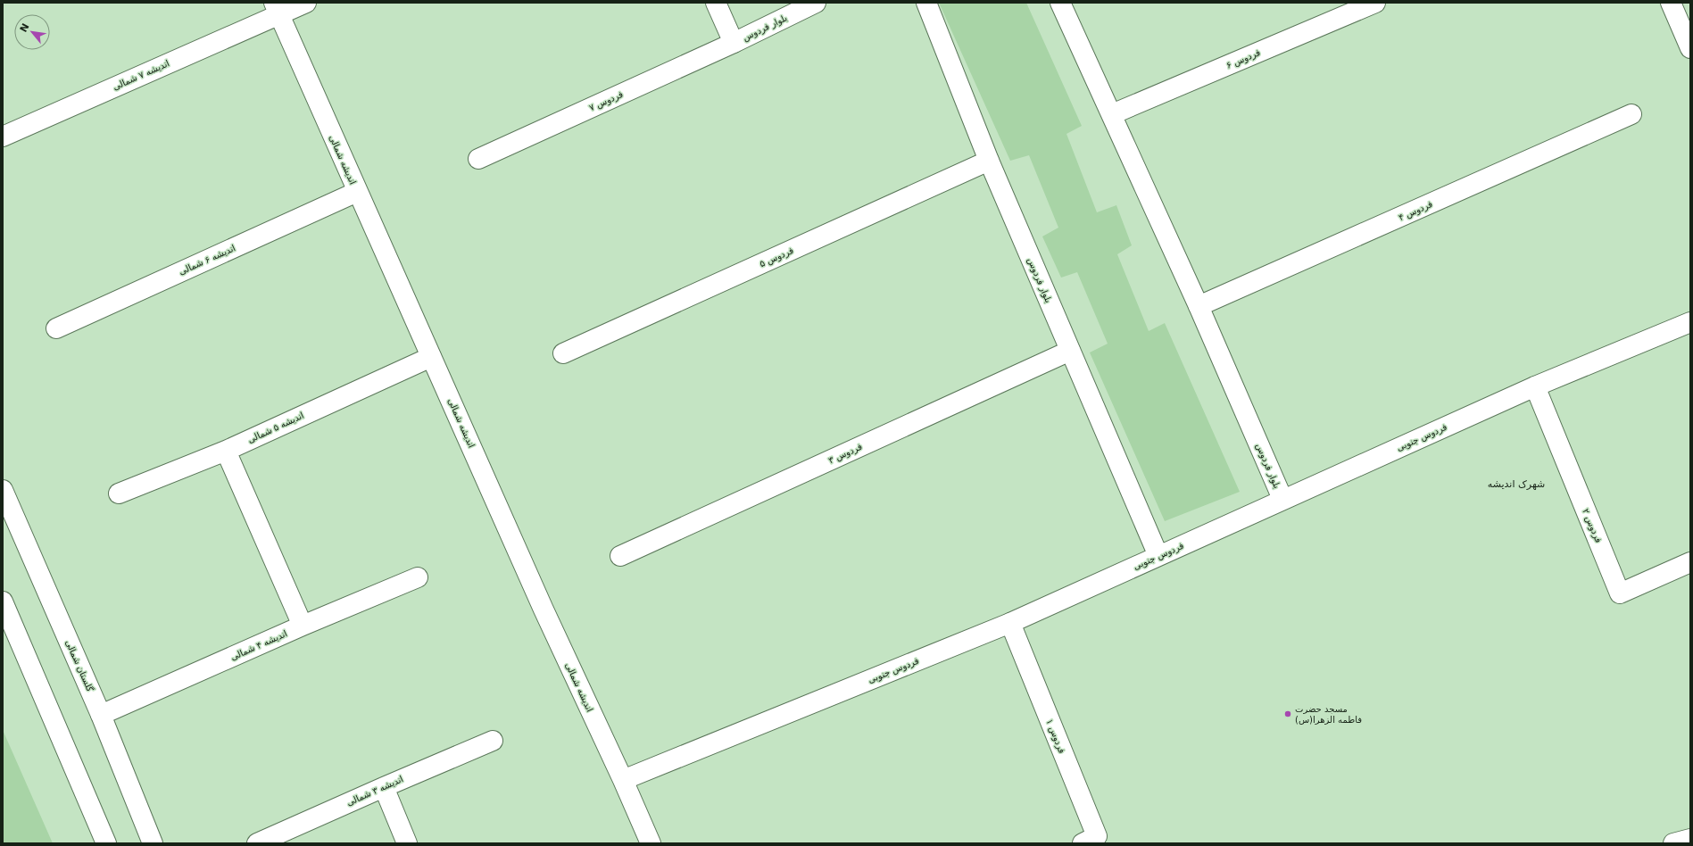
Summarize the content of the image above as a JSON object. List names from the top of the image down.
{
  "streets": {
    "street": [
      "بلوار فردوس",
      "فردوس ۶",
      "اندیشه ۷ شمالی",
      "فردوس ۷",
      "اندیشه شمالی",
      "فردوس ۴",
      "فردوس ۵",
      "اندیشه ۶ شمالی",
      "اندیشه ۵ شمالی",
      "فردوس جنوبی",
      "فردوس ۳",
      "فردوس ۲",
      "اندیشه ۴ شمالی",
      "گلستان شمالی",
      "فردوس ۱",
      "اندیشه ۳ شمالی"
    ]
  },
  "crossings": [
    ["بلوار فردوس", "فردوس ۶"],
    ["بلوار فردوس", "فردوس ۷"],
    ["بلوار فردوس", "فردوس ۴"],
    ["بلوار فردوس", "فردوس ۵"],
    ["بلوار فردوس", "فردوس جنوبی"],
    ["بلوار فردوس", "فردوس ۳"],
    ["اندیشه ۷ شمالی", "اندیشه شمالی"],
    ["اندیشه شمالی", "اندیشه ۶ شمالی"],
    ["اندیشه شمالی", "اندیشه ۵ شمالی"],
    ["اندیشه شمالی", "فردوس جنوبی"],
    ["فردوس جنوبی", "فردوس ۲"],
    ["فردوس جنوبی", "فردوس ۱"],
    ["اندیشه ۴ شمالی", "گلستان شمالی"]
  ],
  "districts": ["شهرک اندیشه"],
  "places": ["مسجد حضرت فاطمه الزهرا(س)"],
  "north": "top left"
}
